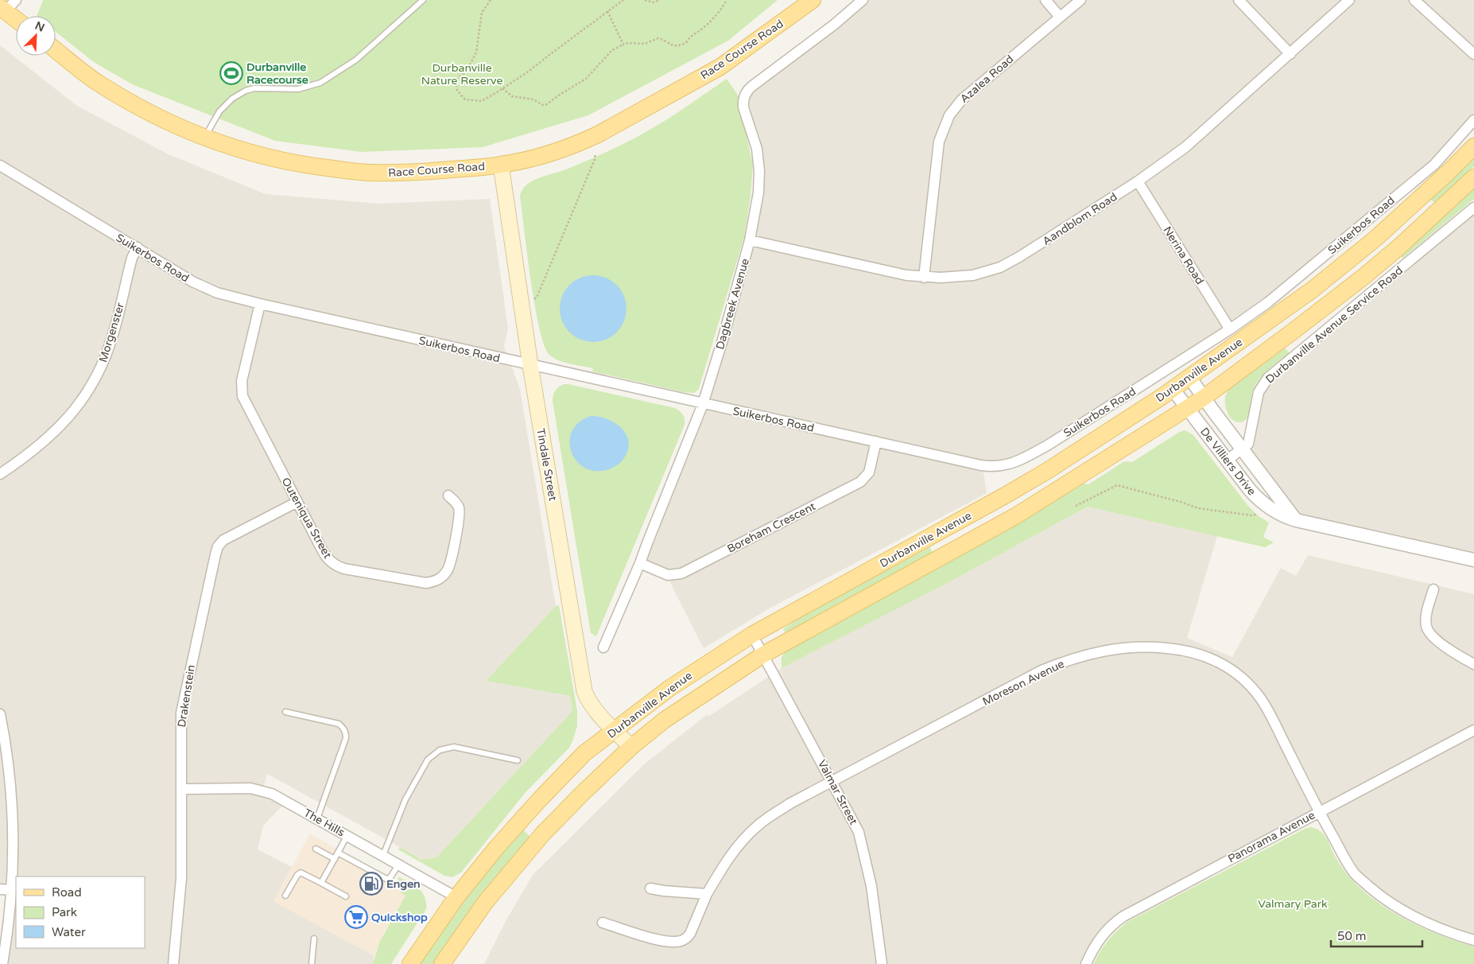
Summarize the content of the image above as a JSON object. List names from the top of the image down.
{
  "streets": {
    "main road": ["Race Course Road", "Durbanville Avenue", "Tindale Street"],
    "street": [
      "Azalea Road",
      "Aandblom Road",
      "Suikerbos Road",
      "Nerina Road",
      "Dagbreek Avenue",
      "Durbanville Avenue Service Road",
      "Morgenster",
      "De Villiers Drive",
      "Outeniqua Street",
      "Boreham Crescent",
      "Moreson Avenue",
      "Drakenstein",
      "Valmar Street",
      "The Hills",
      "Panorama Avenue"
    ]
  },
  "crossings": [
    ["Race Course Road", "Tindale Street"],
    ["Azalea Road", "Aandblom Road"],
    ["Aandblom Road", "Nerina Road"],
    ["Aandblom Road", "Dagbreek Avenue"],
    ["Suikerbos Road", "Nerina Road"],
    ["Suikerbos Road", "Dagbreek Avenue"],
    ["Suikerbos Road", "Morgenster"],
    ["Suikerbos Road", "Tindale Street"],
    ["Suikerbos Road", "Outeniqua Street"],
    ["Suikerbos Road", "Boreham Crescent"],
    ["Dagbreek Avenue", "Boreham Crescent"],
    ["Durbanville Avenue Service Road", "De Villiers Drive"],
    ["Durbanville Avenue", "De Villiers Drive"],
    ["Durbanville Avenue", "Tindale Street"],
    ["Durbanville Avenue", "Valmar Street"],
    ["Durbanville Avenue", "The Hills"],
    ["Outeniqua Street", "Drakenstein"],
    ["Moreson Avenue", "Valmar Street"],
    ["Moreson Avenue", "Panorama Avenue"],
    ["Drakenstein", "The Hills"]
  ],
  "parks": ["Durbanville Nature Reserve", "Valmary Park"],
  "places": {
    "sports": ["Durbanville Racecourse"],
    "fuel station": ["Engen"],
    "supermarket": ["Quickshop"]
  },
  "legend": ["Road", "Park", "Water"],
  "scale_bar": "50 m",
  "north": "top right"
}
